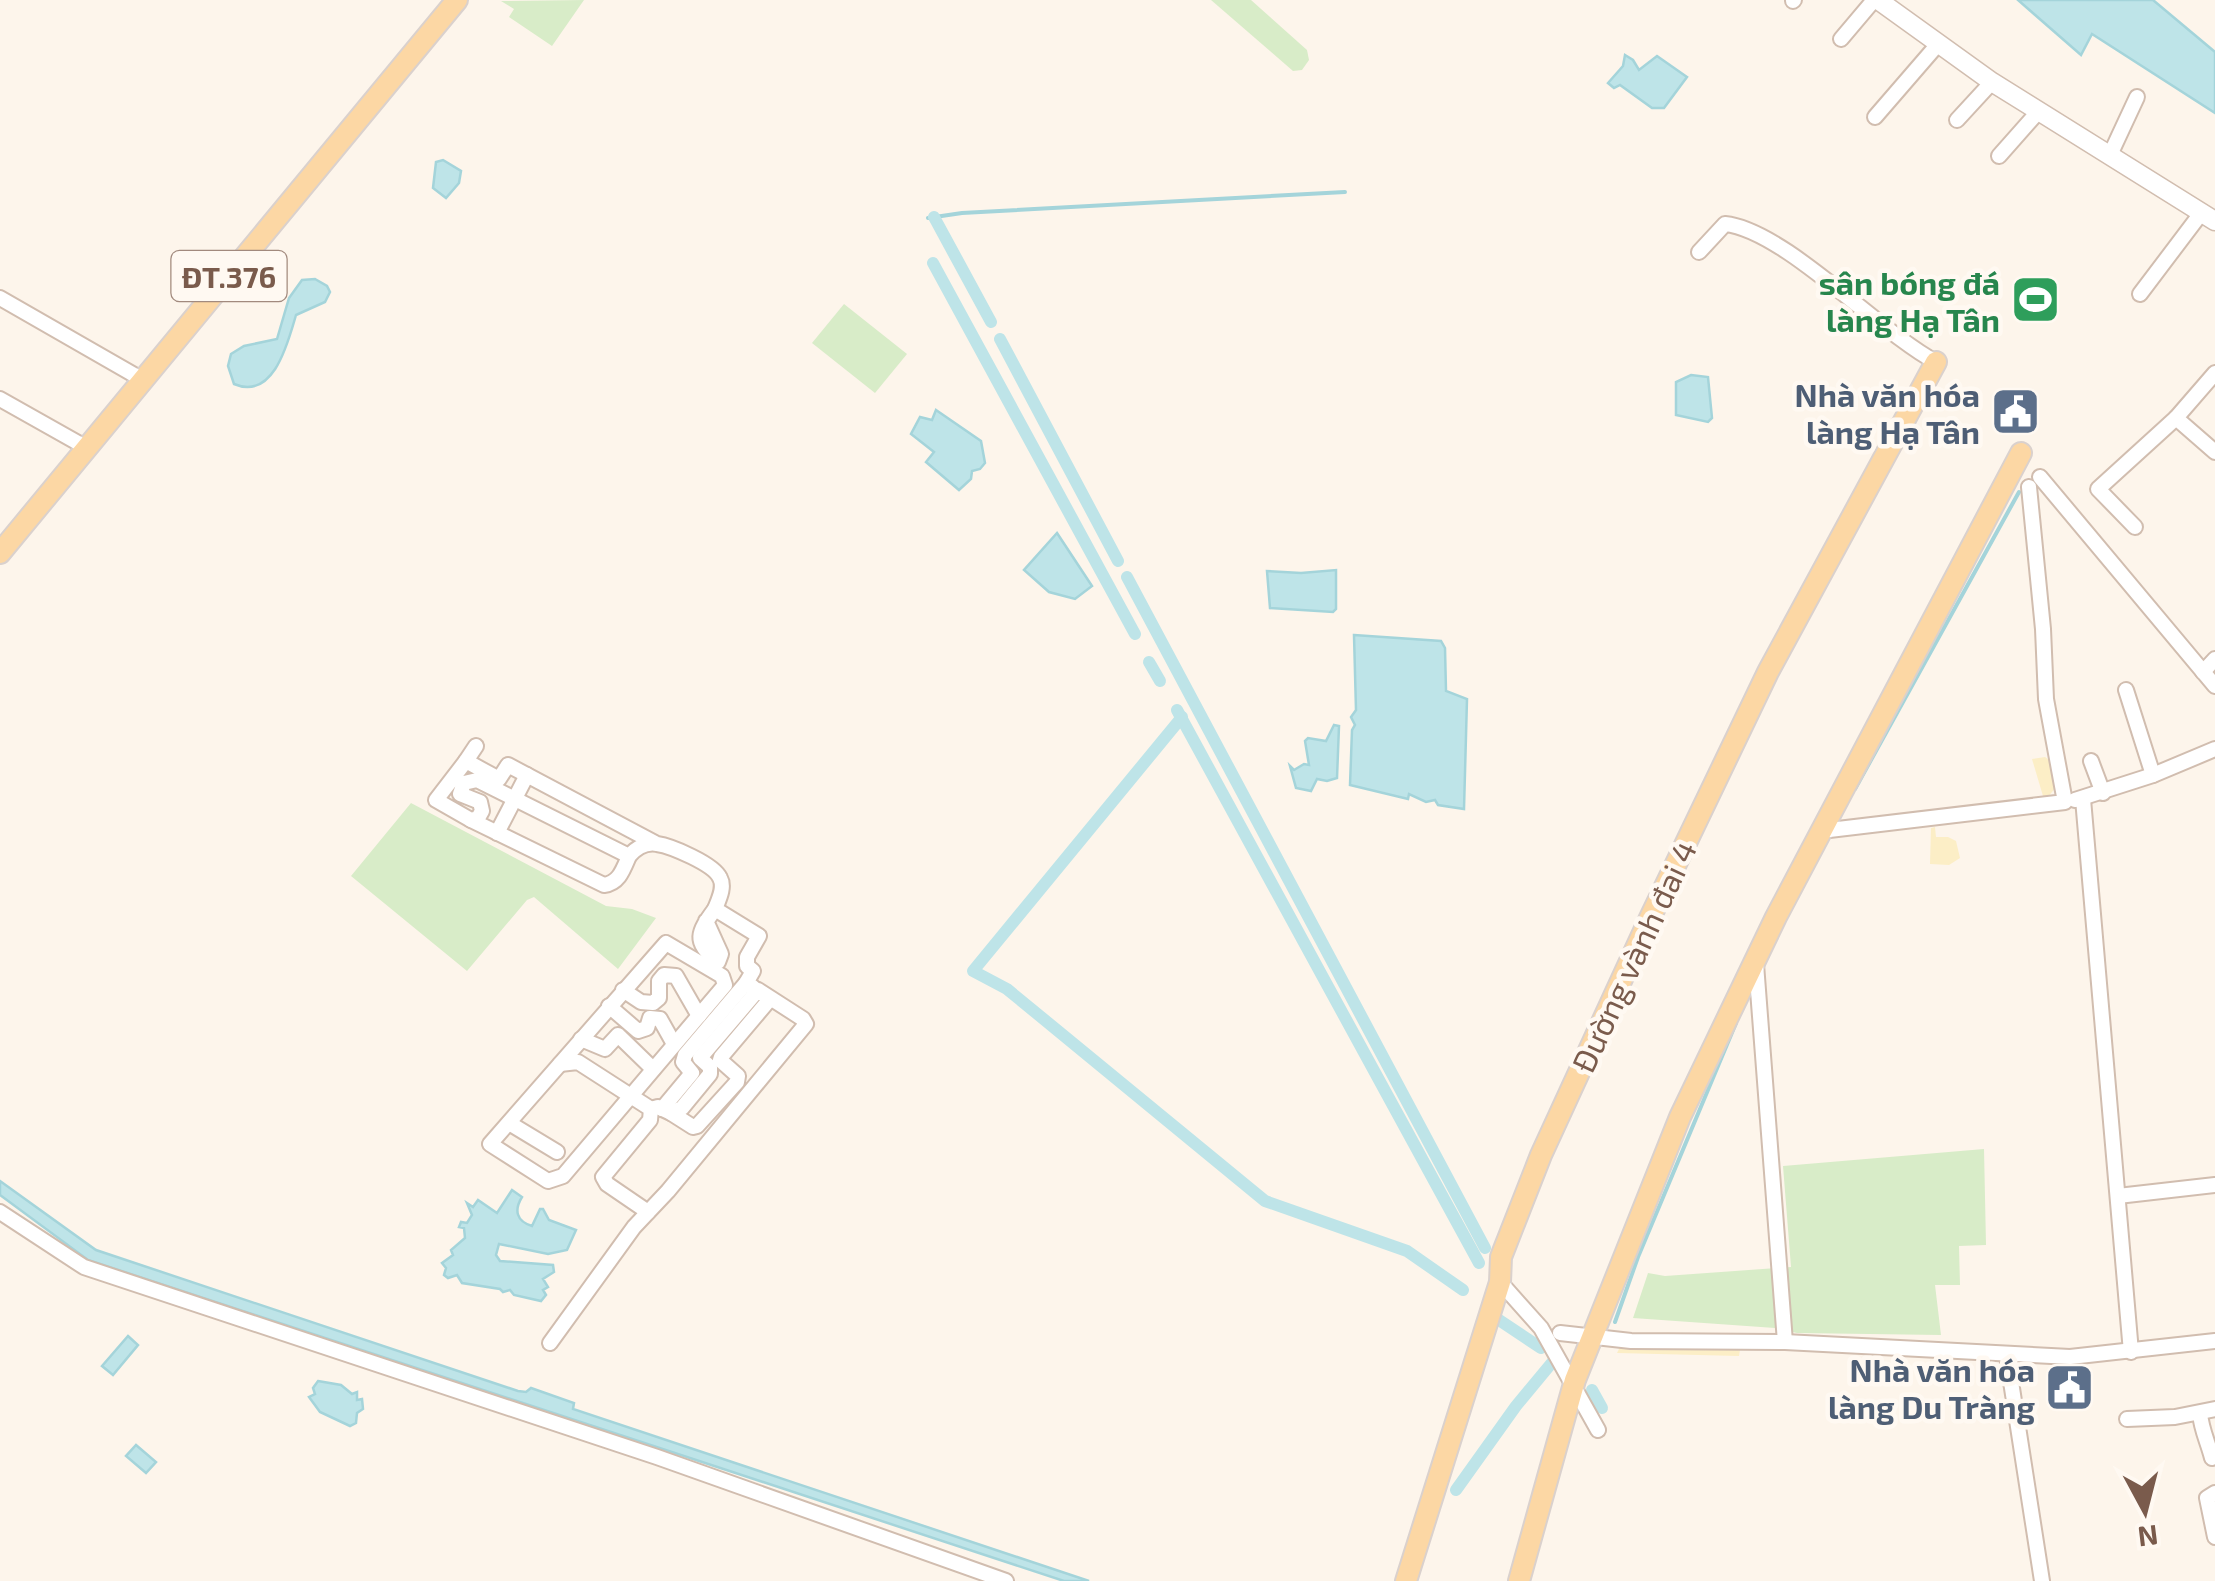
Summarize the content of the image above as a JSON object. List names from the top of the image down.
{
  "streets": {
    "main road": ["ĐT.376", "Đường vành đai 4"]
  },
  "places": {
    "sports": ["sân bóng đá làng Hạ Tân"],
    "public building": ["Nhà văn hóa làng Hạ Tân", "Nhà văn hóa làng Du Tràng"]
  },
  "north": "bottom"
}
